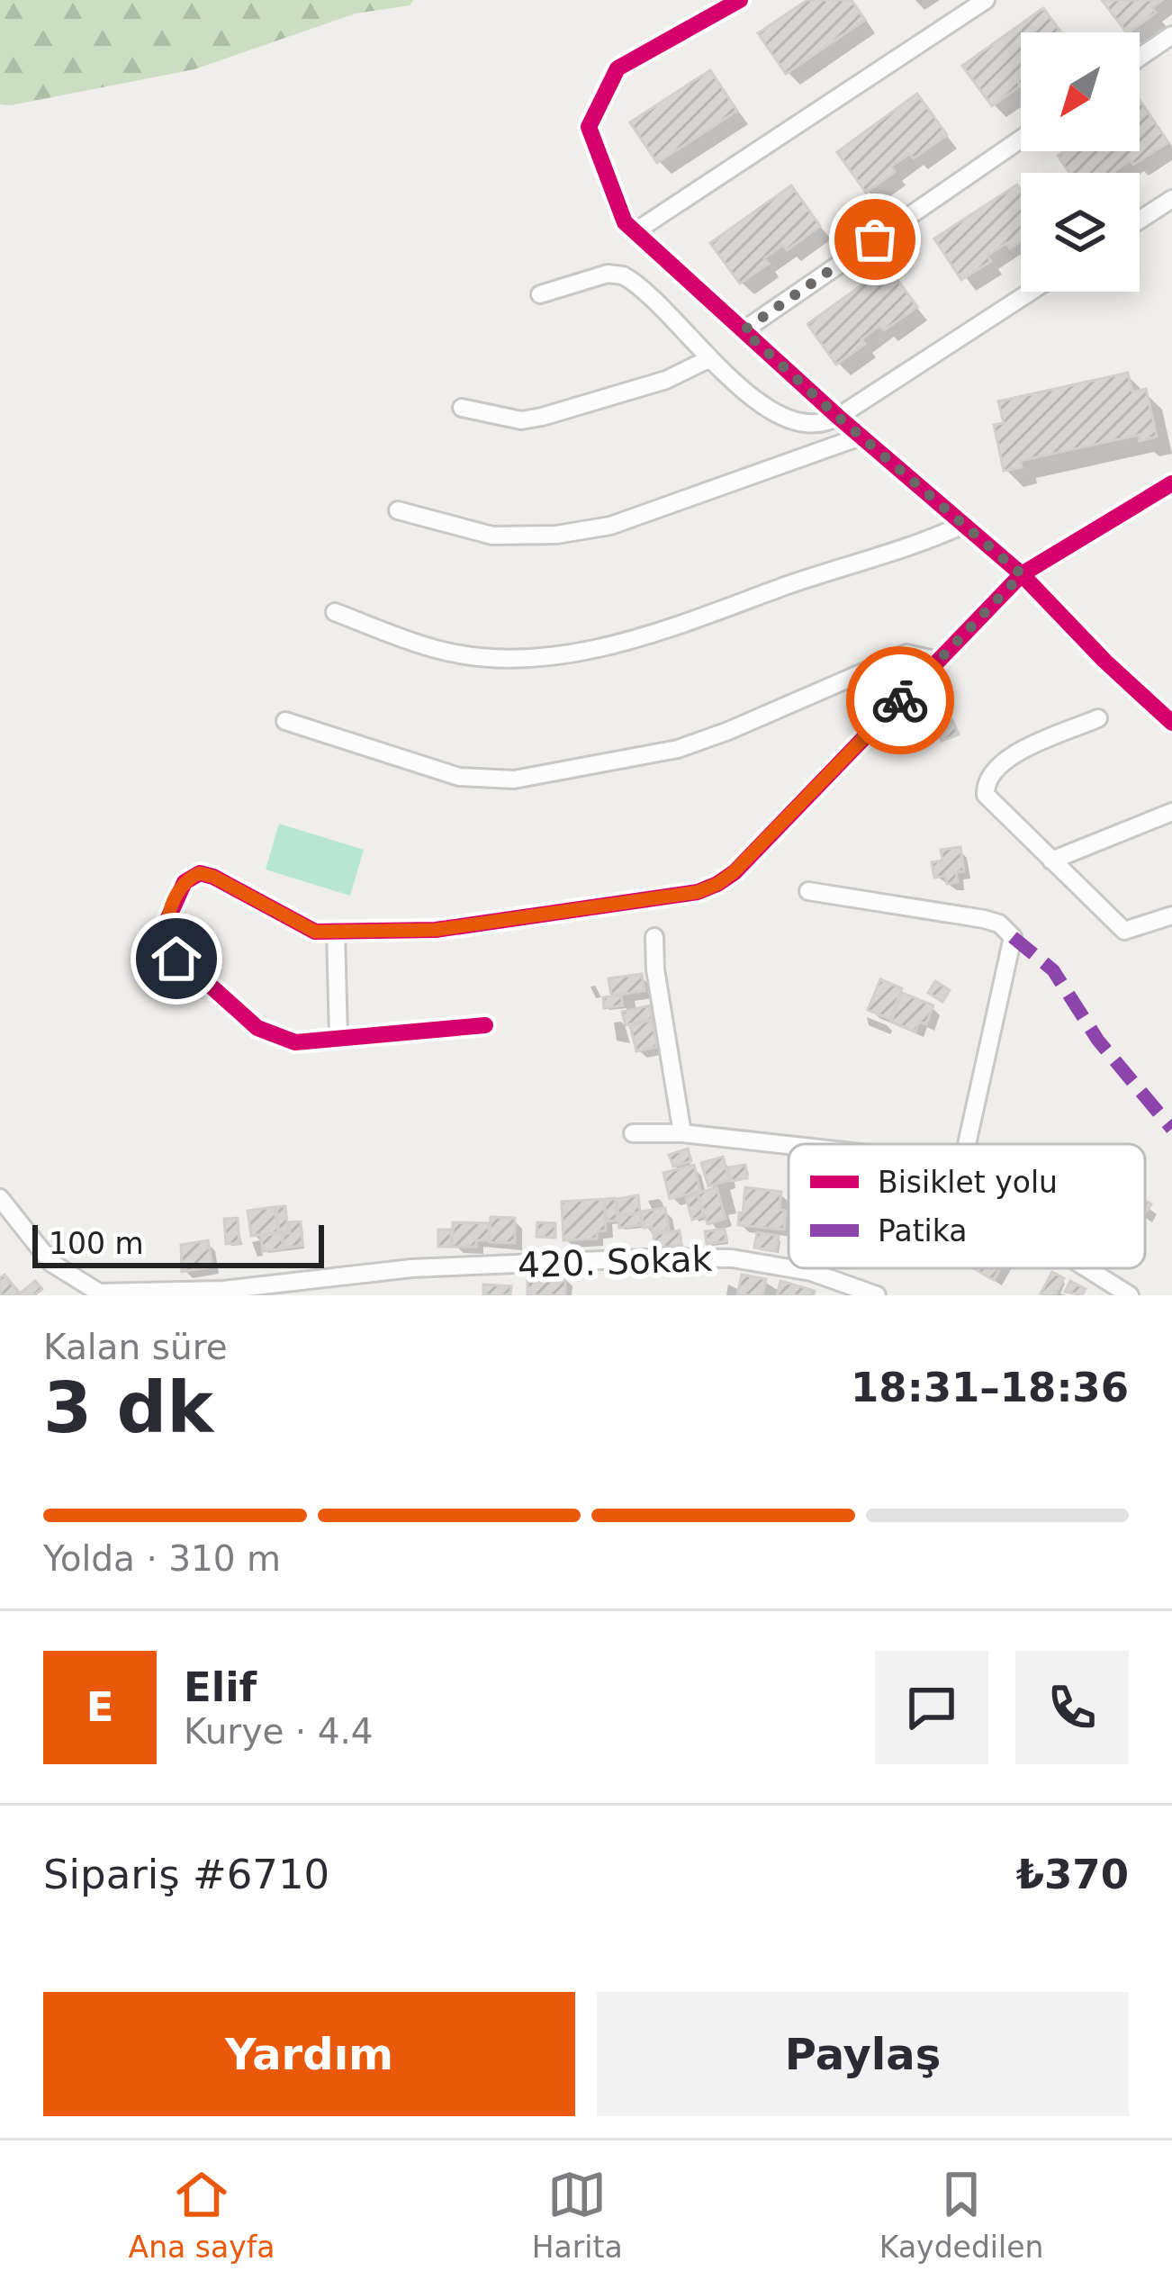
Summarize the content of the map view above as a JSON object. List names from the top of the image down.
{
  "streets": {
    "street": ["420. Sokak"]
  },
  "legend": ["Bisiklet yolu", "Patika"],
  "scale_bar": "100 m",
  "north": "bottom left",
  "page": {
    "scale": "100 m",
    "heading": ["3 dk", "Kalan süre", "18:31–18:36"],
    "panel": [
      "Elif",
      "Kurye · 4.4",
      "Sipariş #6710",
      "₺370"
    ],
    "bar": "Yolda · 310 m",
    "round": "E",
    "buttons": ["Yardım", "Paylaş"],
    "tabs": ["Ana sayfa", "Harita", "Kaydedilen"]
  }
}
